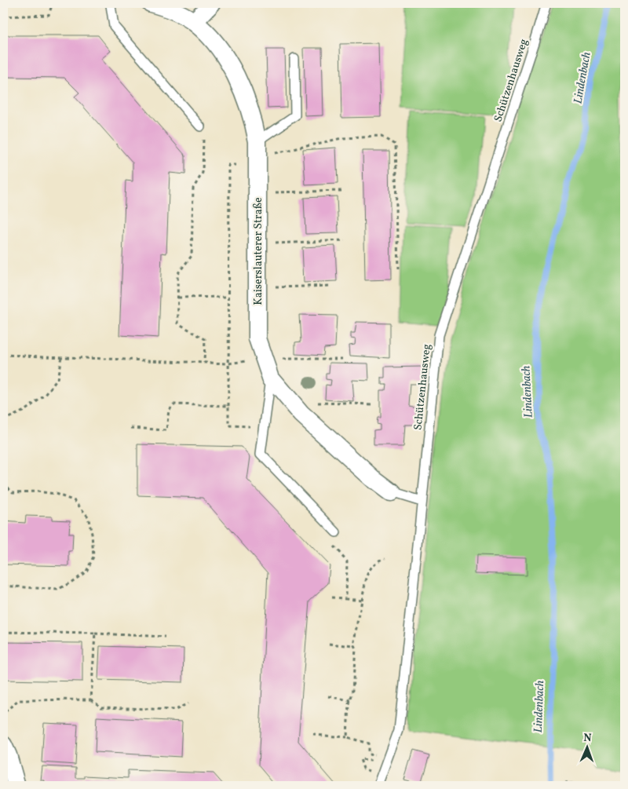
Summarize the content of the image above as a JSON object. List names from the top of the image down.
{
  "streets": {
    "street": ["Kaiserslauterer Straße"],
    "lane": ["Schützenhausweg"]
  },
  "water": ["Lindenbach"],
  "north": "top"
}
